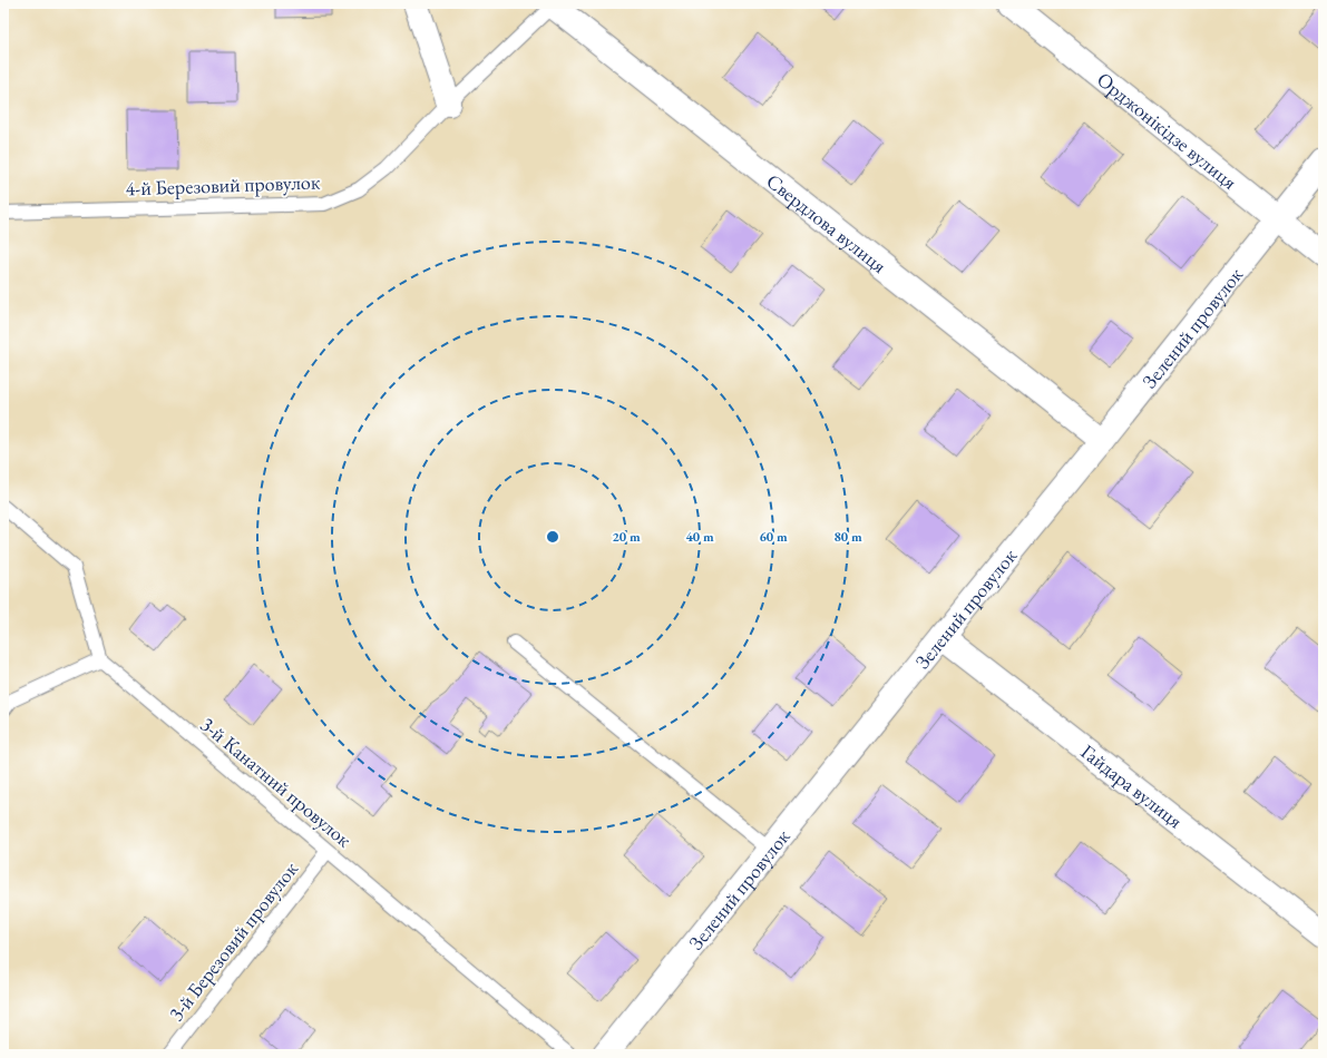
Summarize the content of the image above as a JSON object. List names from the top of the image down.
{
  "streets": {
    "street": [
      "Орджонікідзе вулиця",
      "Свердлова вулиця",
      "Зелений провулок",
      "Гайдара вулиця"
    ],
    "lane": ["4-й Березовий провулок", "3-й Канатний провулок", "3-й Березовий провулок"]
  },
  "crossings": [
    ["Орджонікідзе вулиця", "Зелений провулок"],
    ["4-й Березовий провулок", "Свердлова вулиця"],
    ["Свердлова вулиця", "Зелений провулок"],
    ["Зелений провулок", "Гайдара вулиця"],
    ["3-й Канатний провулок", "3-й Березовий провулок"]
  ],
  "rings": [
    "20 m",
    "40 m",
    "60 m",
    "80 m"
  ]
}
